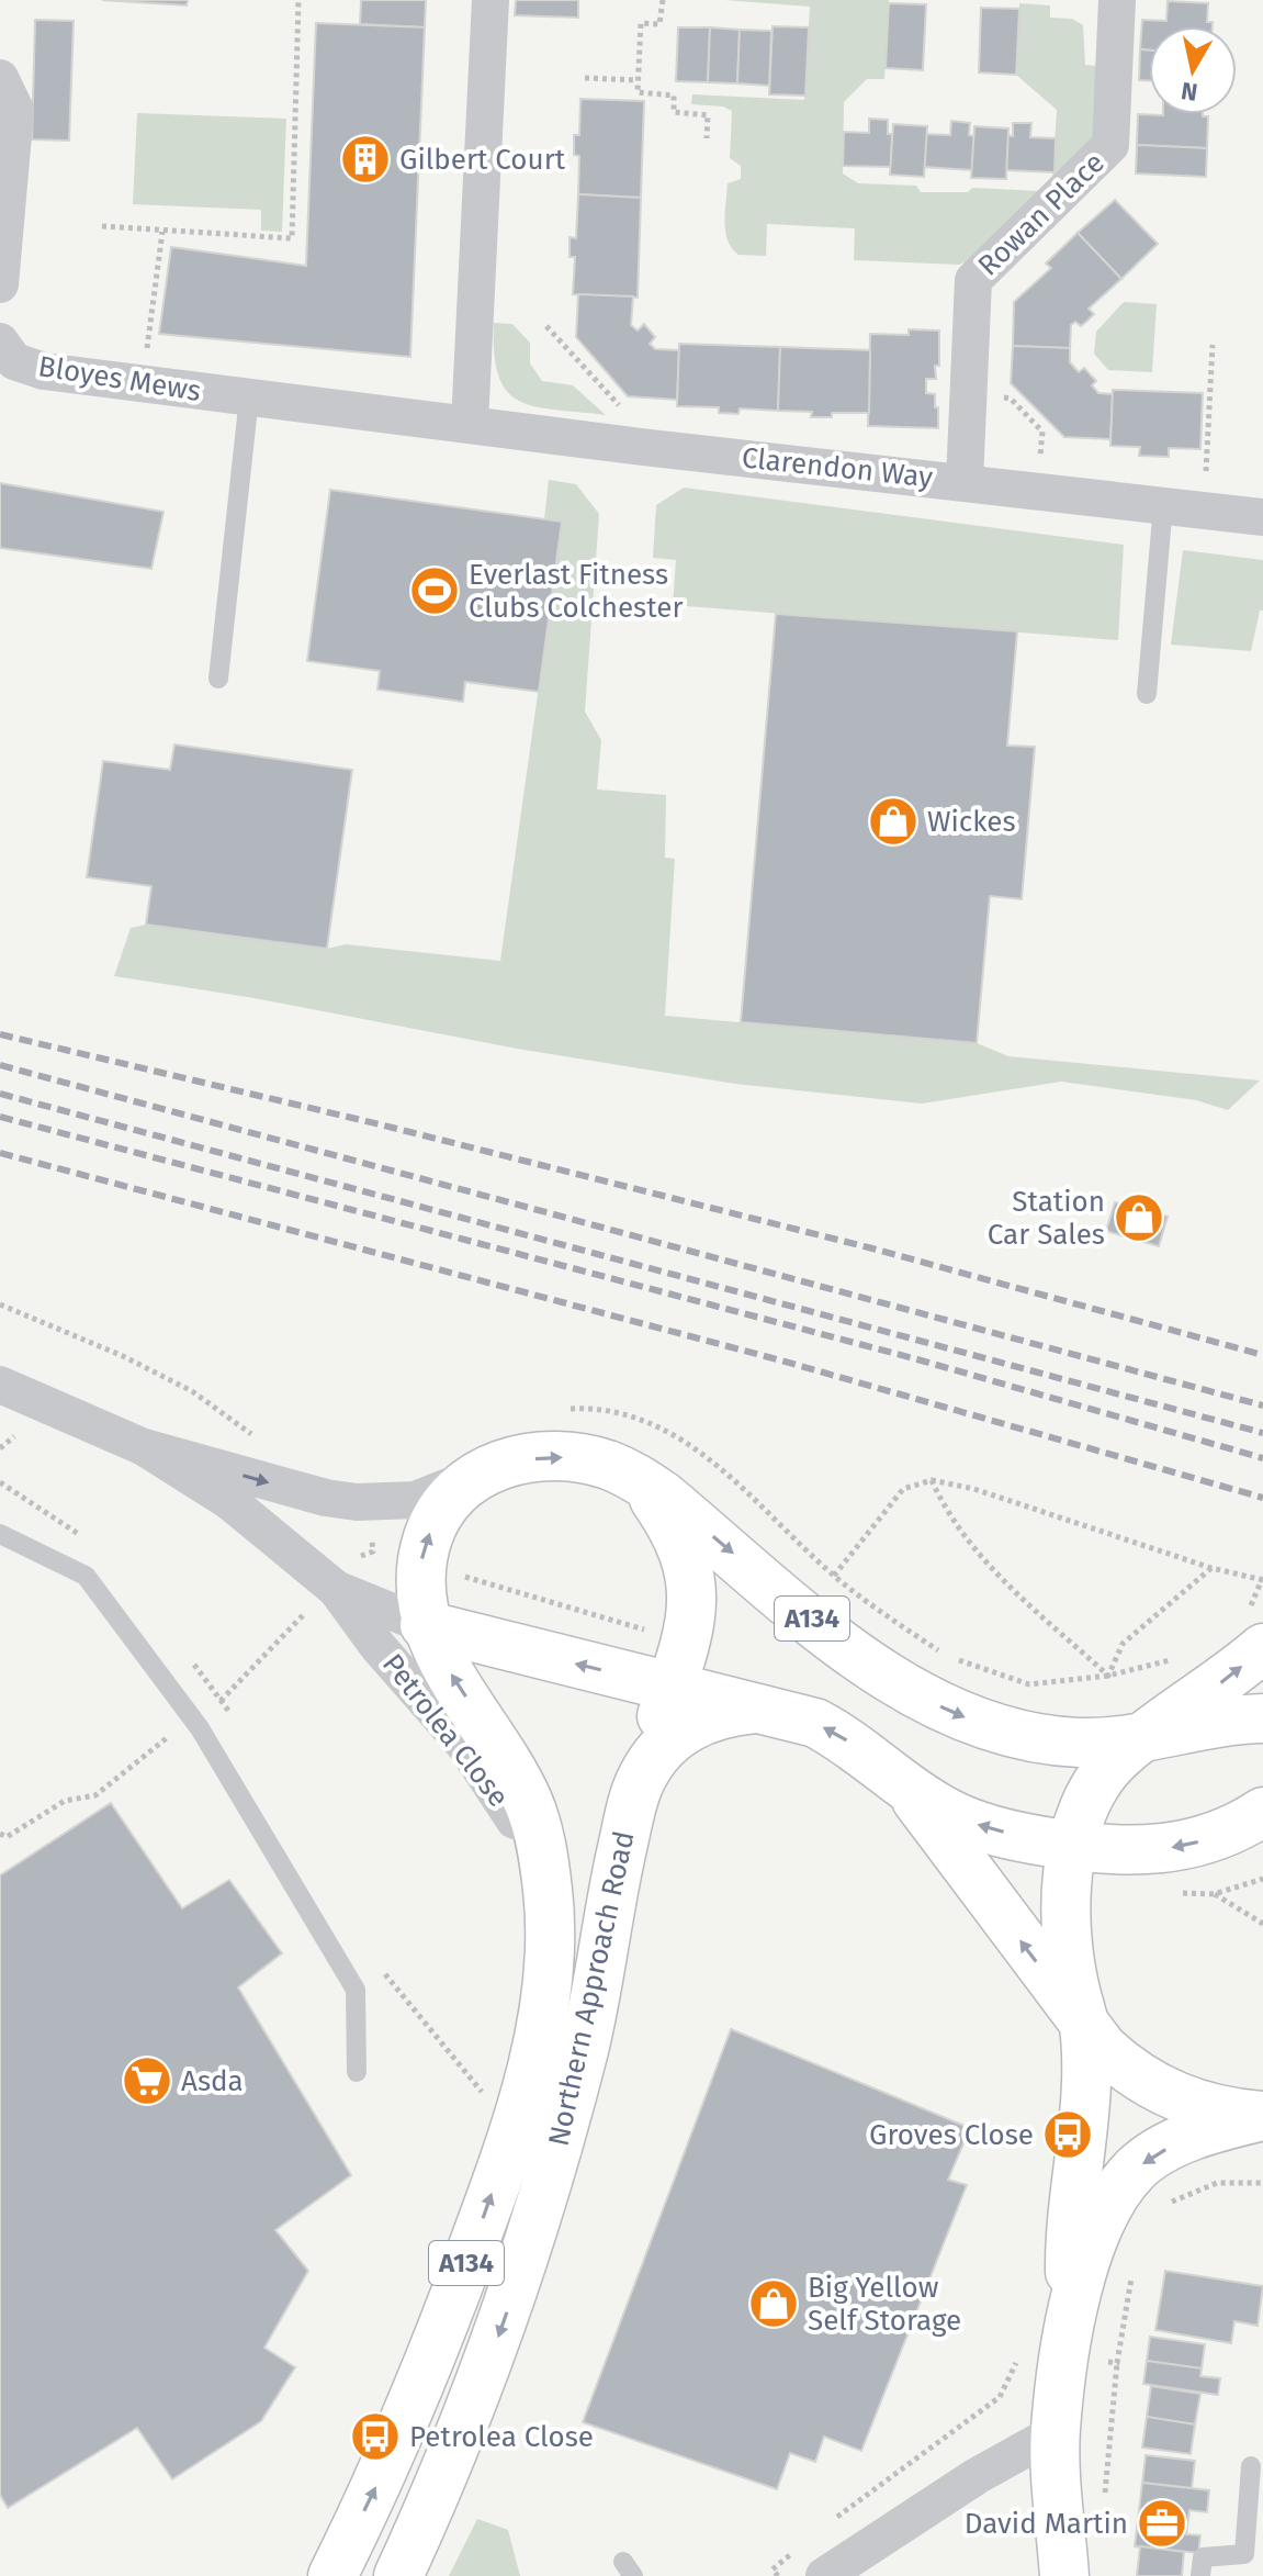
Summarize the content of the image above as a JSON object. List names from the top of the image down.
{
  "streets": {
    "main road": ["A134", "Northern Approach Road"],
    "street": [
      "Rowan Place",
      "Bloyes Mews",
      "Clarendon Way",
      "Petrolea Close"
    ]
  },
  "crossings": [
    ["Rowan Place", "Clarendon Way"],
    ["Bloyes Mews", "Clarendon Way"],
    ["A134", "Petrolea Close"],
    ["A134", "Northern Approach Road"],
    ["Petrolea Close", "Northern Approach Road"]
  ],
  "places": {
    "building": ["Gilbert Court"],
    "sports": ["Everlast Fitness Clubs Colchester"],
    "shop": ["Wickes", "Station Car Sales", "Big Yellow Self Storage"],
    "supermarket": ["Asda"],
    "bus stop": ["Groves Close", "Petrolea Close"],
    "office": ["David Martin"]
  },
  "north": "bottom"
}
